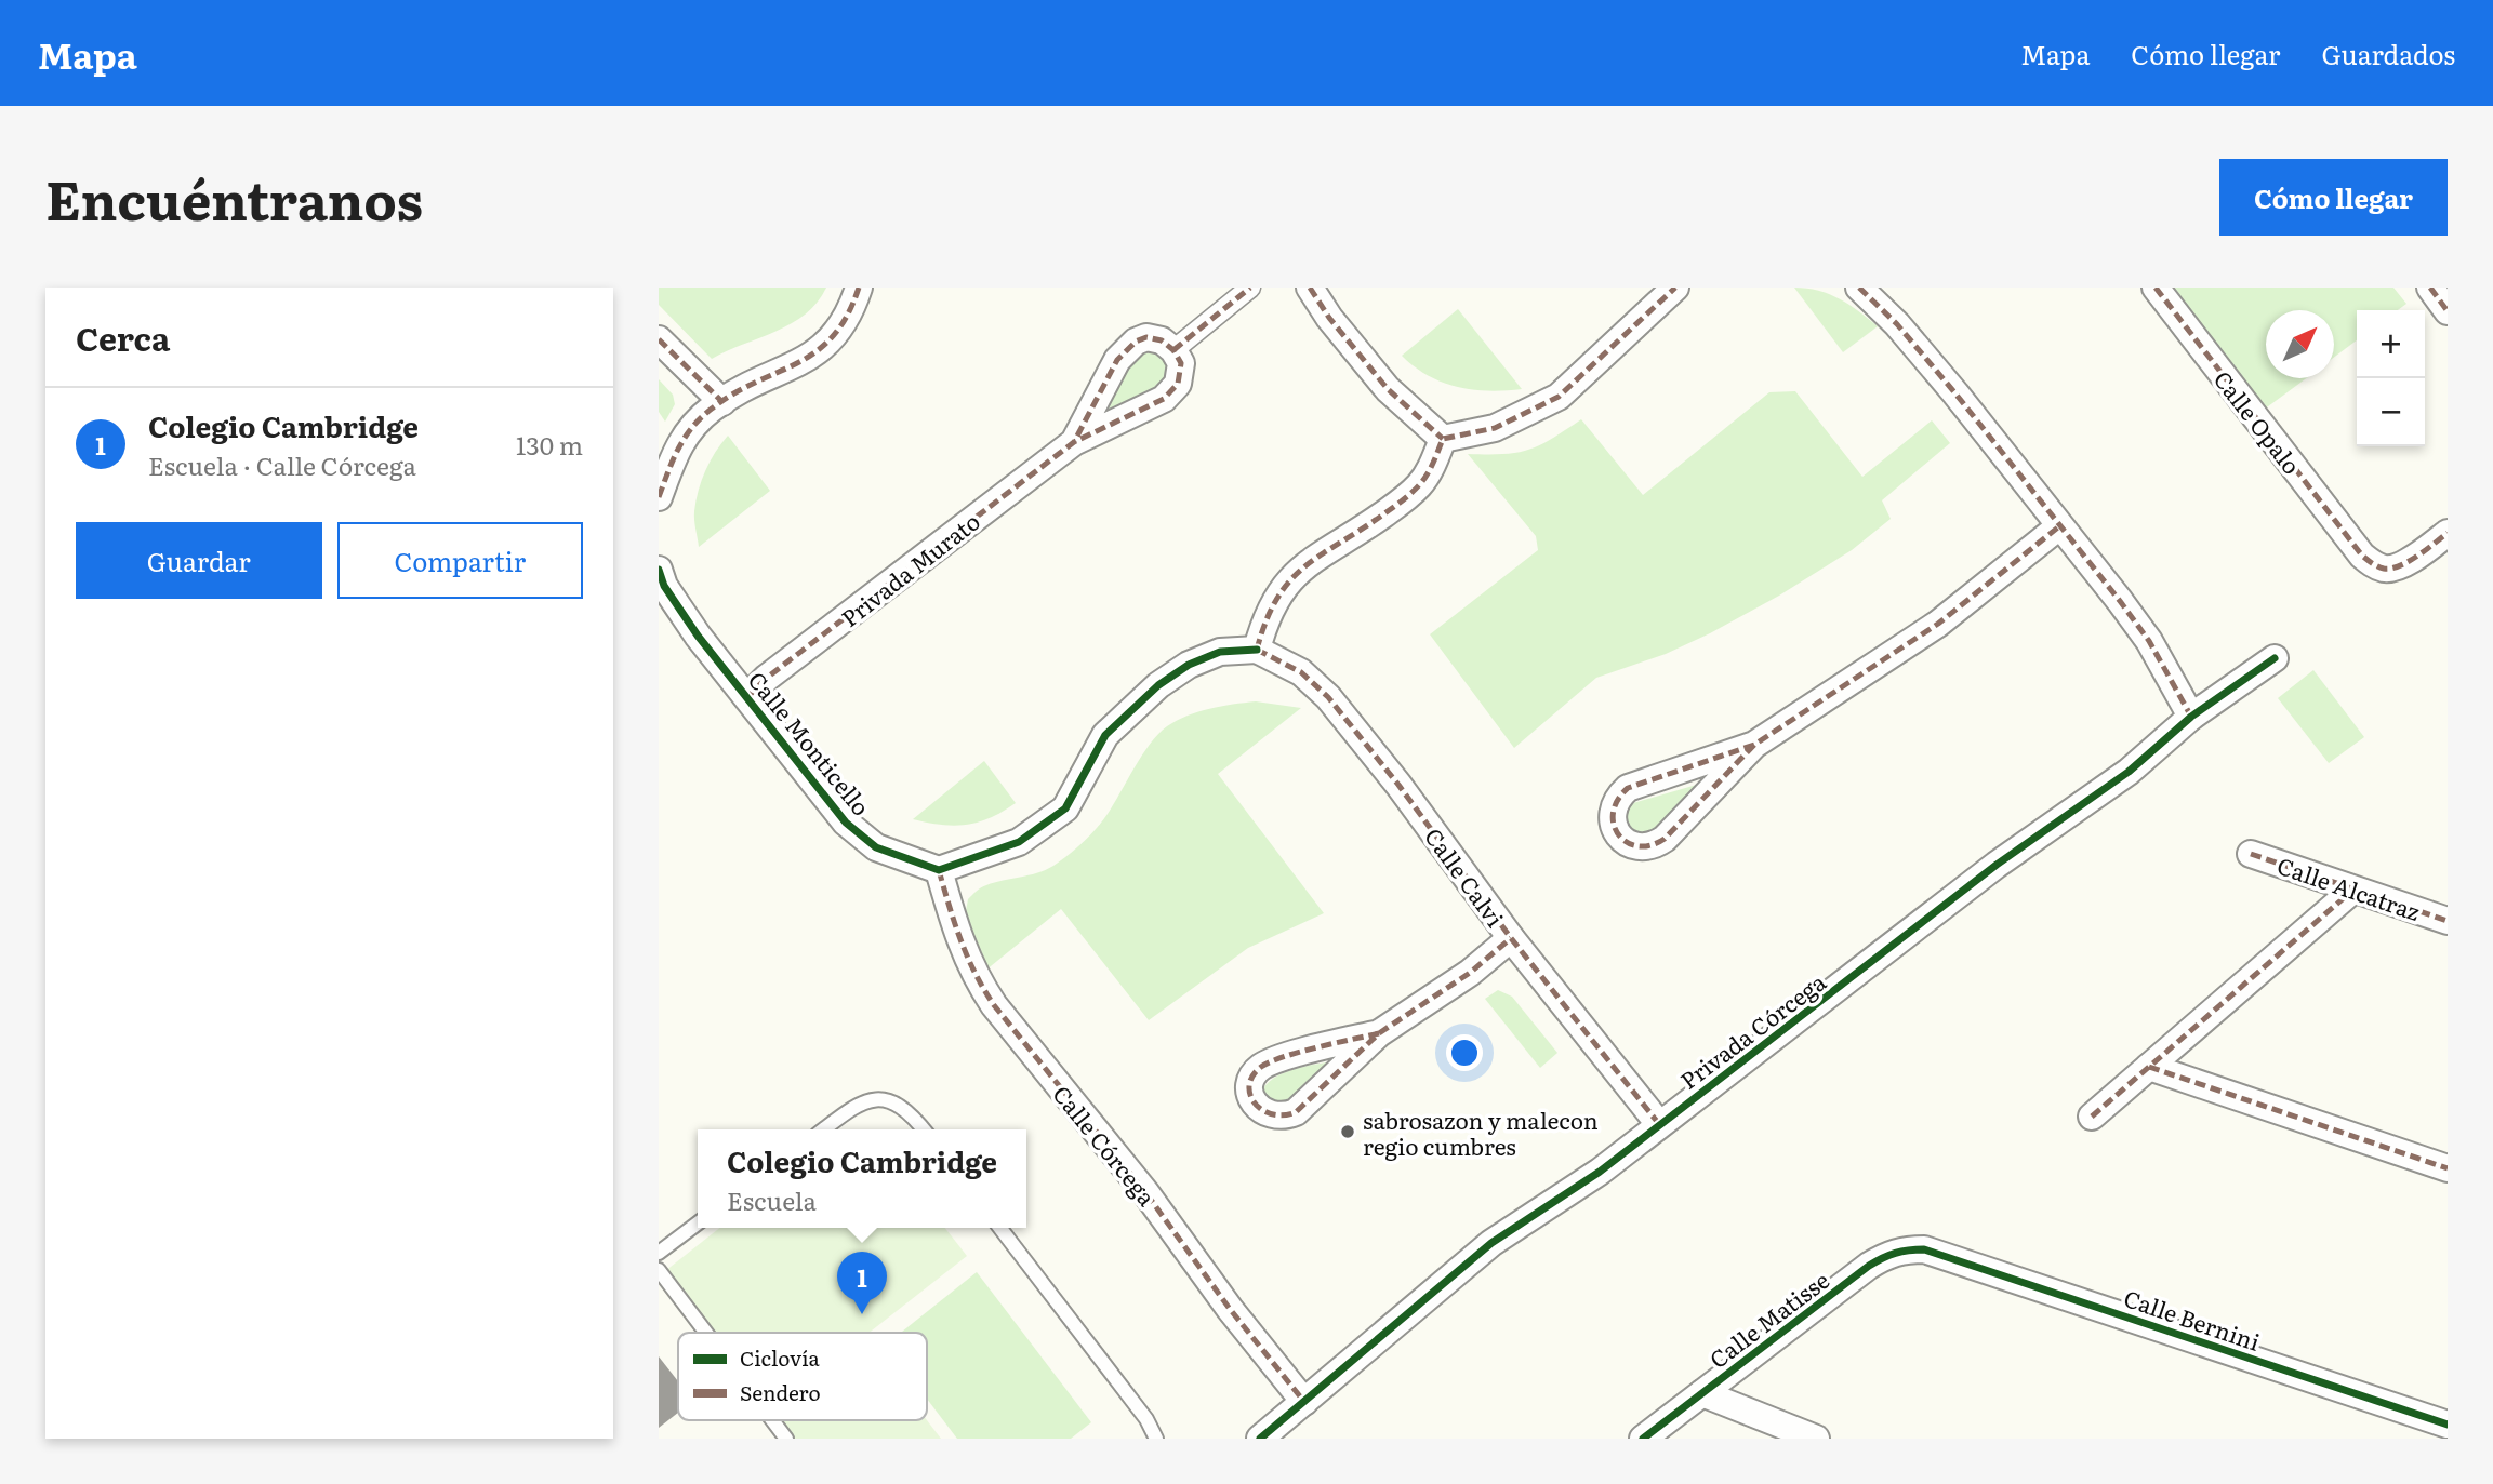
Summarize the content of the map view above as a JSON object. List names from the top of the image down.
{
  "streets": {
    "street": [
      "Calle Opalo",
      "Privada Murato",
      "Calle Monticello",
      "Calle Calvi",
      "Calle Alcatraz",
      "Privada Córcega",
      "Calle Córcega",
      "Calle Matisse",
      "Calle Bernini"
    ]
  },
  "crossings": [
    ["Privada Murato", "Calle Monticello"],
    ["Calle Monticello", "Calle Córcega"],
    ["Calle Calvi", "Privada Córcega"],
    ["Privada Córcega", "Calle Córcega"],
    ["Calle Matisse", "Calle Bernini"]
  ],
  "places": ["sabrosazon y malecon regio cumbres"],
  "legend": ["Ciclovía", "Sendero"],
  "north": "top right",
  "page": {
    "header": "Mapa",
    "nav": ["Mapa", "Cómo llegar", "Guardados"],
    "title": "Encuéntranos",
    "buttons": [
      "Cómo llegar",
      ["Guardar", "Compartir"]
    ],
    "heading": "Cerca",
    "map_buttons": ["+", "−"],
    "list": [
      {
        "mark": "1",
        "name": "Colegio Cambridge",
        "note": "Escuela · Calle Córcega",
        "value": "130 m"
      }
    ],
    "popup": ["Colegio Cambridge", "Escuela"],
    "pins": "1"
  }
}
